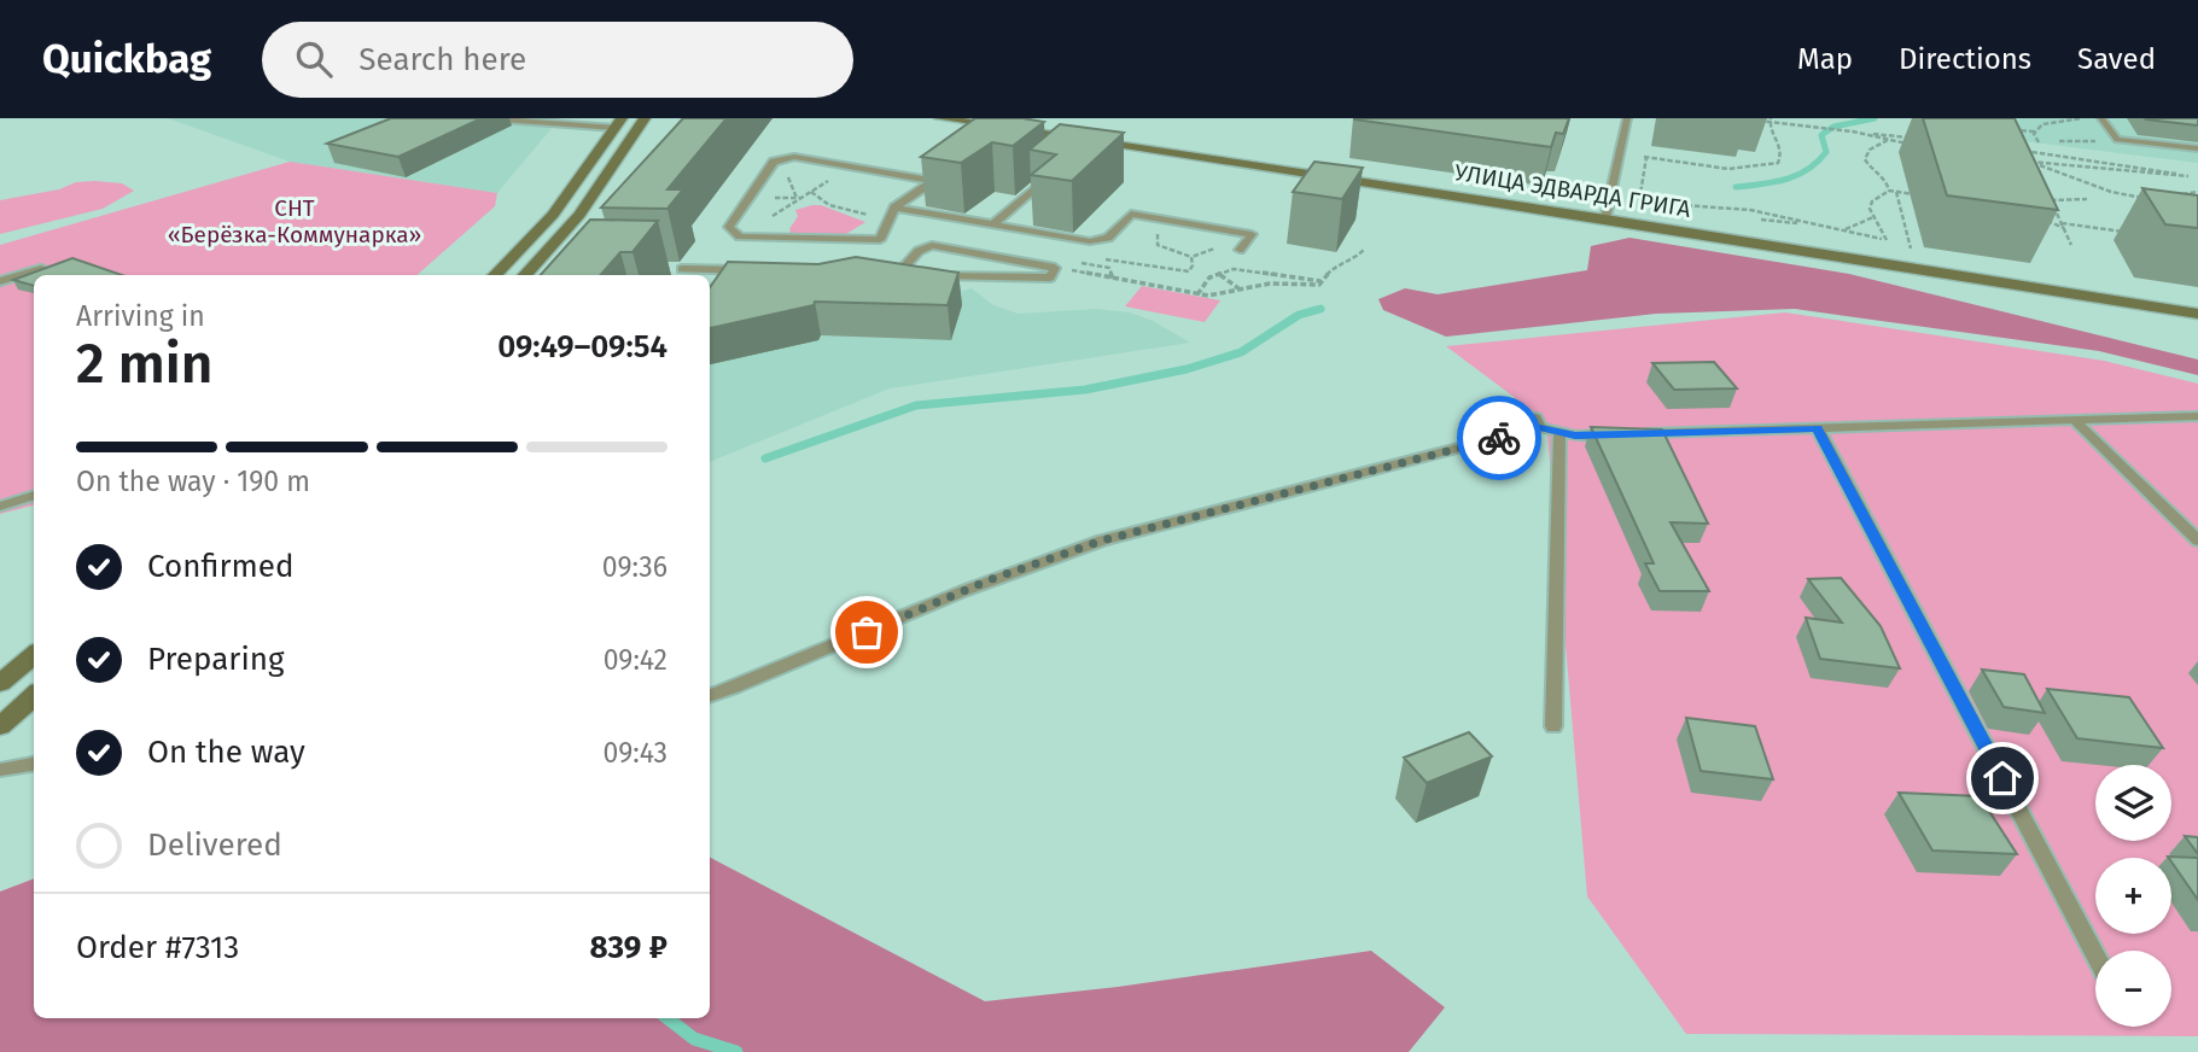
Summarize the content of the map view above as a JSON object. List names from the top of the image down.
{
  "streets": {
    "street": ["УЛИЦА ЭДВАРДА ГРИГА"]
  },
  "parks": ["СНТ «Берёзка-Коммунарка»"],
  "page": {
    "header": "Quickbag",
    "search": "Search here",
    "nav": ["Map", "Directions", "Saved"],
    "heading": ["2 min", "Arriving in", "09:49–09:54"],
    "panel": ["Order #7313", "839 ₽"],
    "bar": "On the way · 190 m",
    "list": [
      ["Confirmed", "09:36"],
      ["Preparing", "09:42"],
      ["On the way", "09:43"],
      "Delivered"
    ],
    "map_buttons": ["+", "−"]
  }
}
